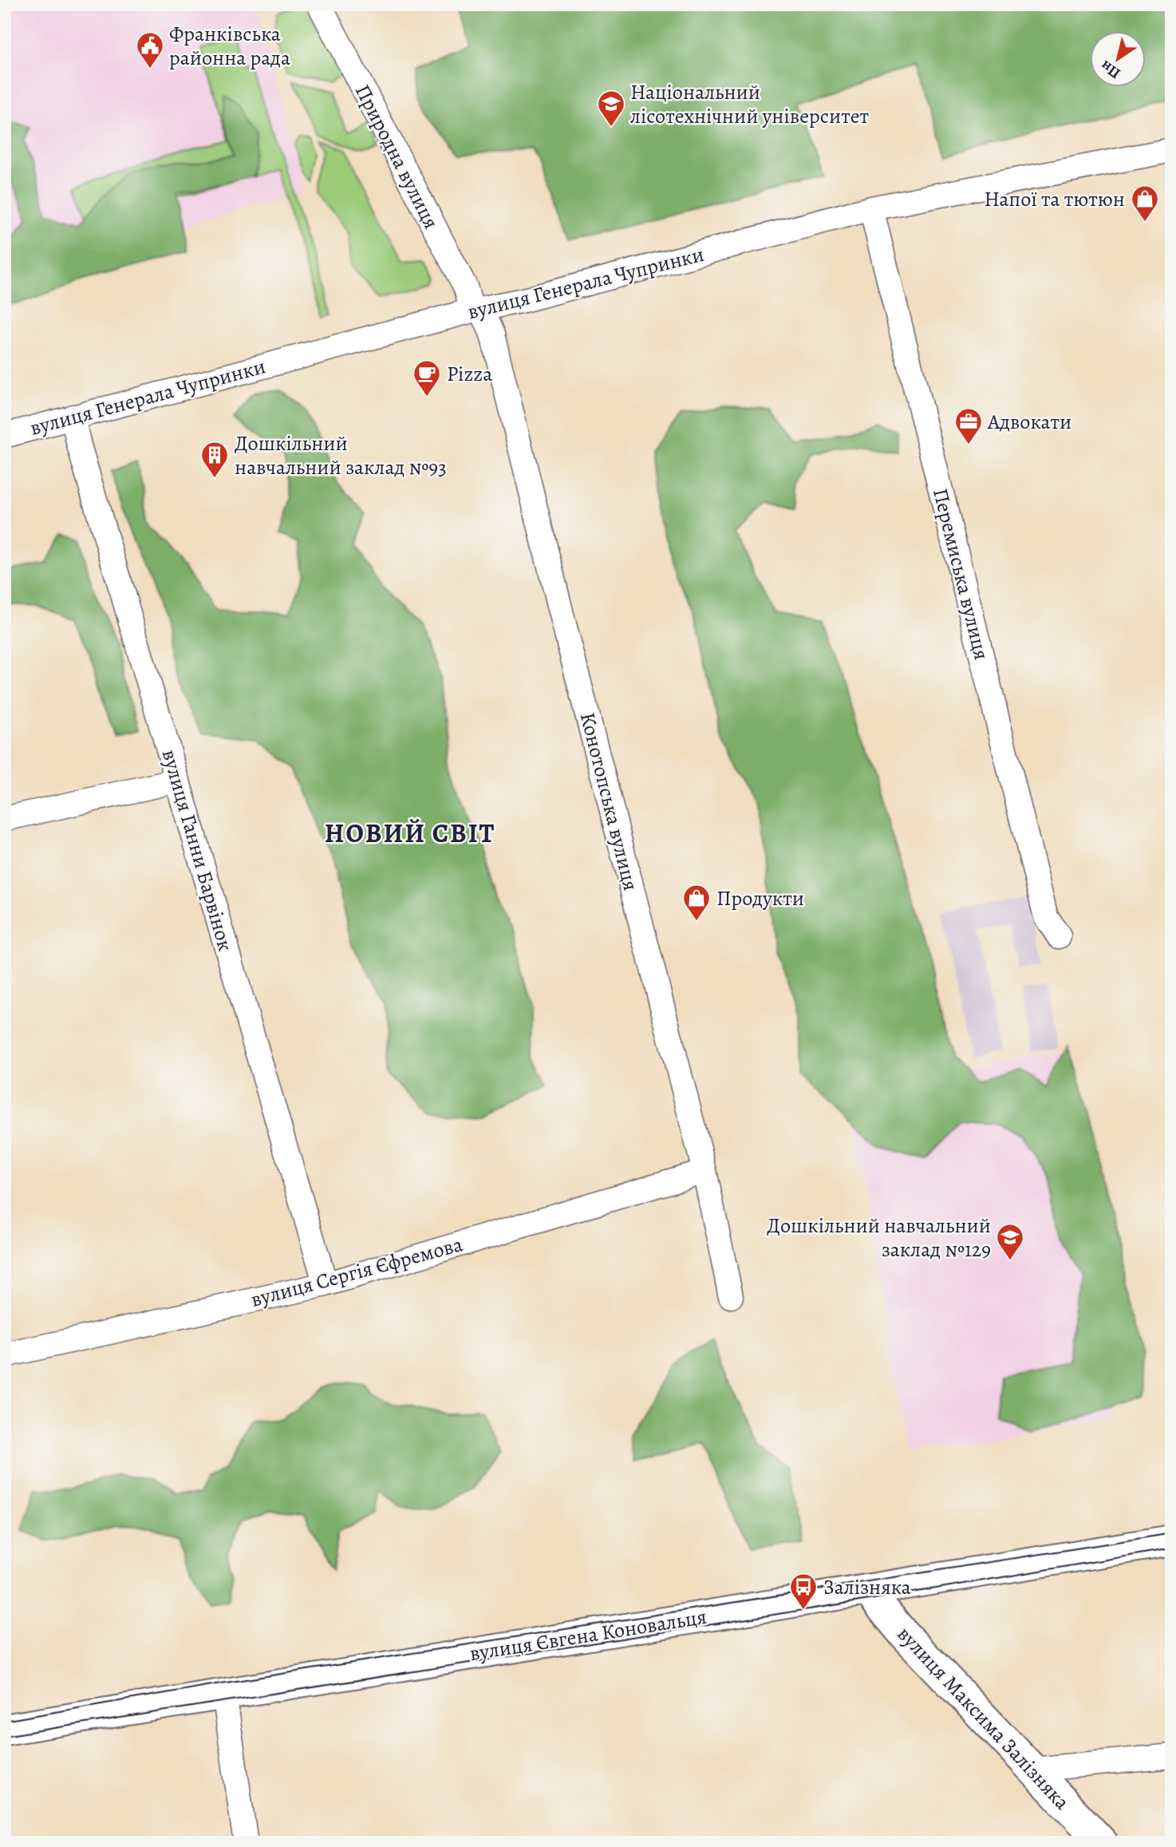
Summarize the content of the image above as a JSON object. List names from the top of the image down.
{
  "streets": {
    "street": [
      "Природна вулиця",
      "вулиця Генерала Чупринки",
      "Перемиська вулиця",
      "Конотопська вулиця",
      "вулиця Ганни Барвінок",
      "вулиця Сергія Єфремова",
      "вулиця Євгена Коновальця",
      "вулиця Максима Залізняка"
    ]
  },
  "crossings": [
    ["Природна вулиця", "вулиця Генерала Чупринки"],
    ["Природна вулиця", "Конотопська вулиця"],
    ["вулиця Генерала Чупринки", "Перемиська вулиця"],
    ["вулиця Генерала Чупринки", "Конотопська вулиця"],
    ["вулиця Генерала Чупринки", "вулиця Ганни Барвінок"],
    ["Конотопська вулиця", "вулиця Сергія Єфремова"],
    ["вулиця Ганни Барвінок", "вулиця Сергія Єфремова"],
    ["вулиця Євгена Коновальця", "вулиця Максима Залізняка"]
  ],
  "districts": ["НОВИЙ СВІТ"],
  "places": {
    "public building": ["Франківська районна рада"],
    "school or university": ["Національний лісотехнічний університет", "Дошкільний навчальний заклад №129"],
    "shop": ["Напої та тютюн", "Продукти"],
    "cafe": ["Pizza"],
    "office": ["Адвокати"],
    "building": ["Дошкільний навчальний заклад №93"],
    "bus stop": ["Залізняка"]
  },
  "north": "bottom left"
}
